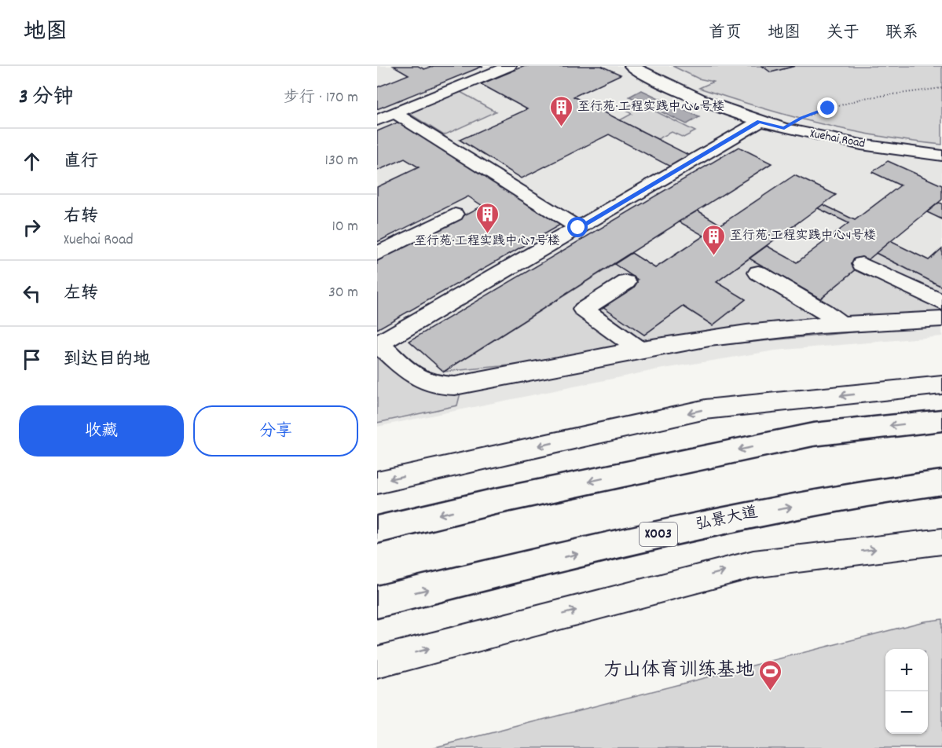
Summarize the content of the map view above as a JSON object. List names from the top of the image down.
{
  "streets": {
    "main road": ["弘景大道", "X003"],
    "street": ["Xuehai Road"]
  },
  "places": {
    "building": ["至行苑·工程实践中心6号楼", "至行苑·工程实践中心7号楼", "至行苑·工程实践中心4号楼"],
    "sports": ["方山体育训练基地"]
  },
  "page": {
    "header": "地图",
    "nav": [
      "首页",
      "地图",
      "关于",
      "联系"
    ],
    "heading": ["3 分钟", "步行 · 170 m"],
    "list": [
      ["直行", "130 m"],
      ["右转", "Xuehai Road", "10 m"],
      ["左转", "30 m"],
      "到达目的地"
    ],
    "buttons": ["收藏", "分享"],
    "map_buttons": ["+", "−"]
  }
}
